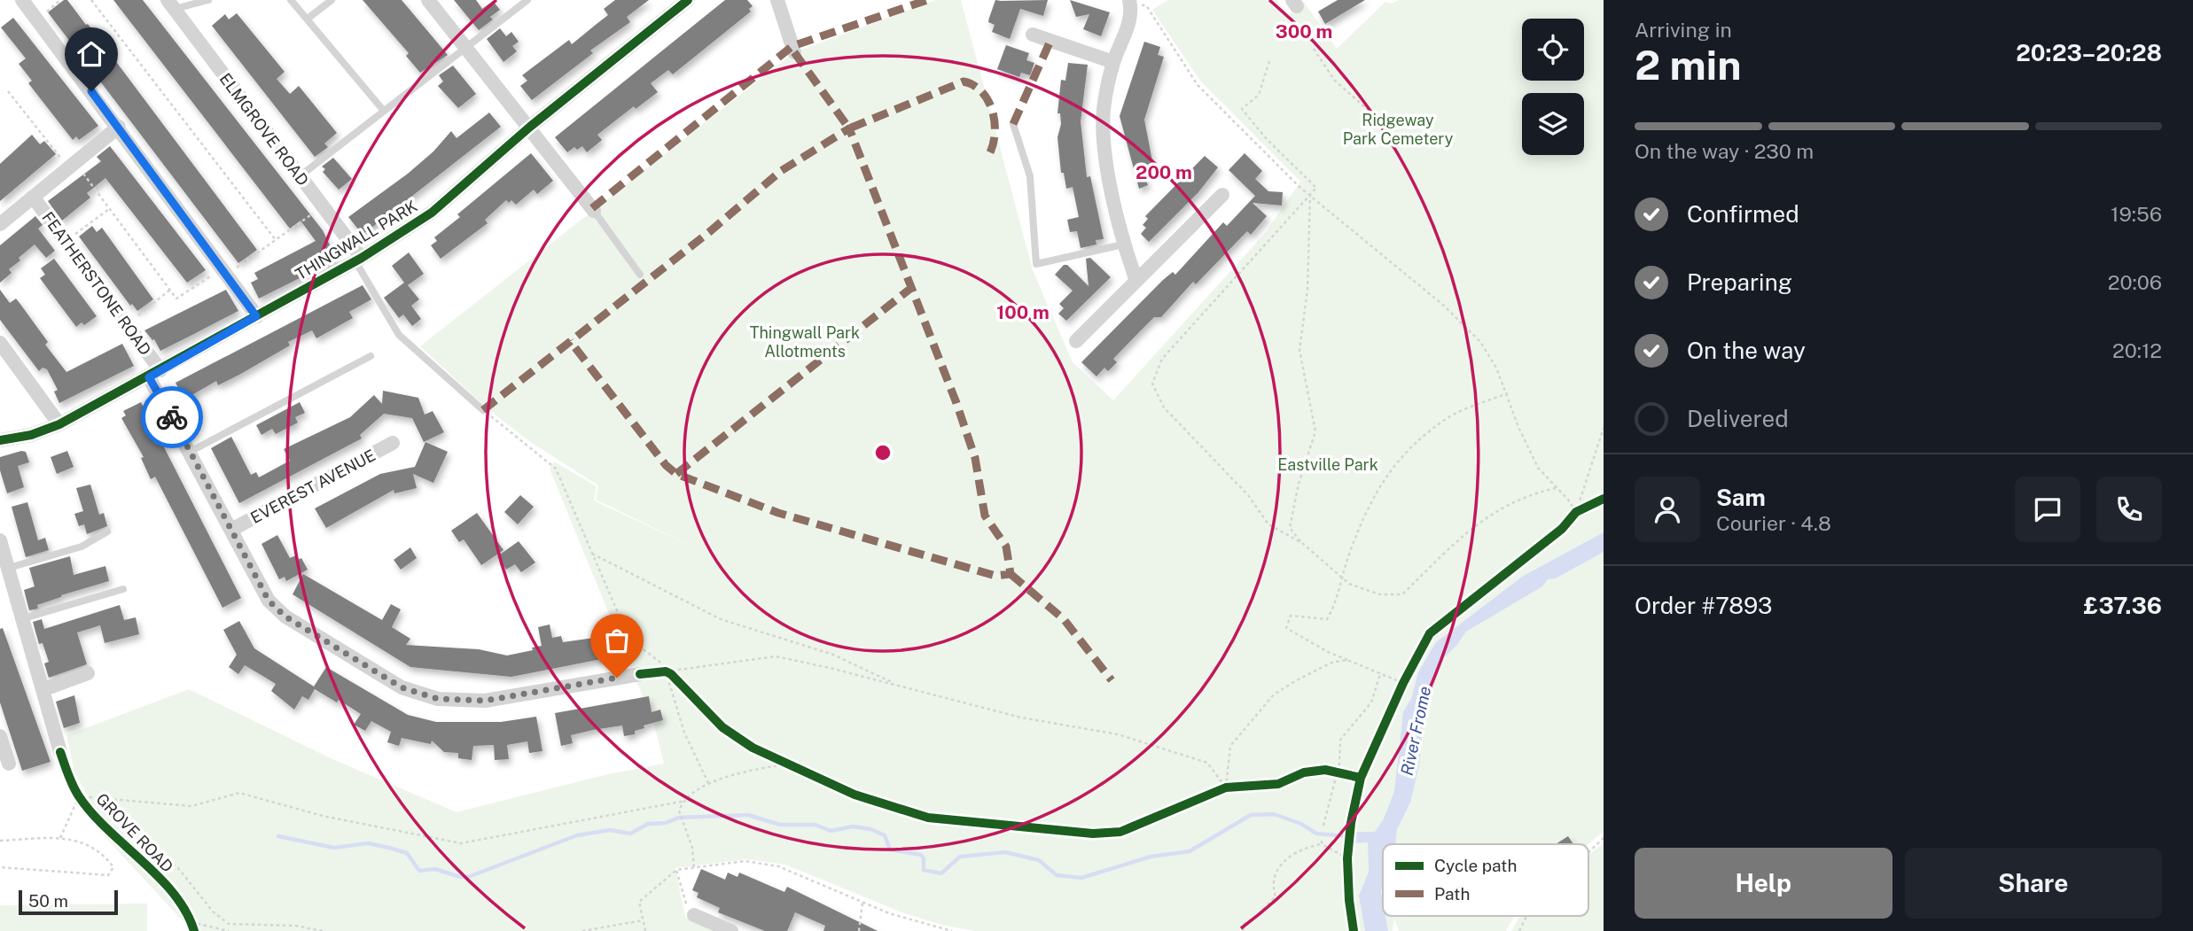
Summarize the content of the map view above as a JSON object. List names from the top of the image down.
{
  "streets": {
    "street": [
      "ELMGROVE ROAD",
      "THINGWALL PARK",
      "FEATHERSTONE ROAD",
      "EVEREST AVENUE"
    ],
    "cycle path": ["GROVE ROAD"]
  },
  "crossings": [
    ["ELMGROVE ROAD", "THINGWALL PARK"],
    ["THINGWALL PARK", "FEATHERSTONE ROAD"],
    ["FEATHERSTONE ROAD", "EVEREST AVENUE"]
  ],
  "water": ["River Frome"],
  "parks": ["Ridgeway Park Cemetery", "Thingwall Park Allotments", "Eastville Park"],
  "legend": ["Cycle path", "Path"],
  "scale_bar": "50 m",
  "page": {
    "heading": ["2 min", "Arriving in", "20:23–20:28"],
    "panel": [
      "Sam",
      "Courier · 4.8",
      "Order #7893",
      "£37.36"
    ],
    "bar": "On the way · 230 m",
    "list": [
      ["Confirmed", "19:56"],
      ["Preparing", "20:06"],
      ["On the way", "20:12"],
      "Delivered"
    ],
    "buttons": ["Help", "Share"],
    "scale": "50 m"
  },
  "rings": ["300 m", "200 m", "100 m"]
}
